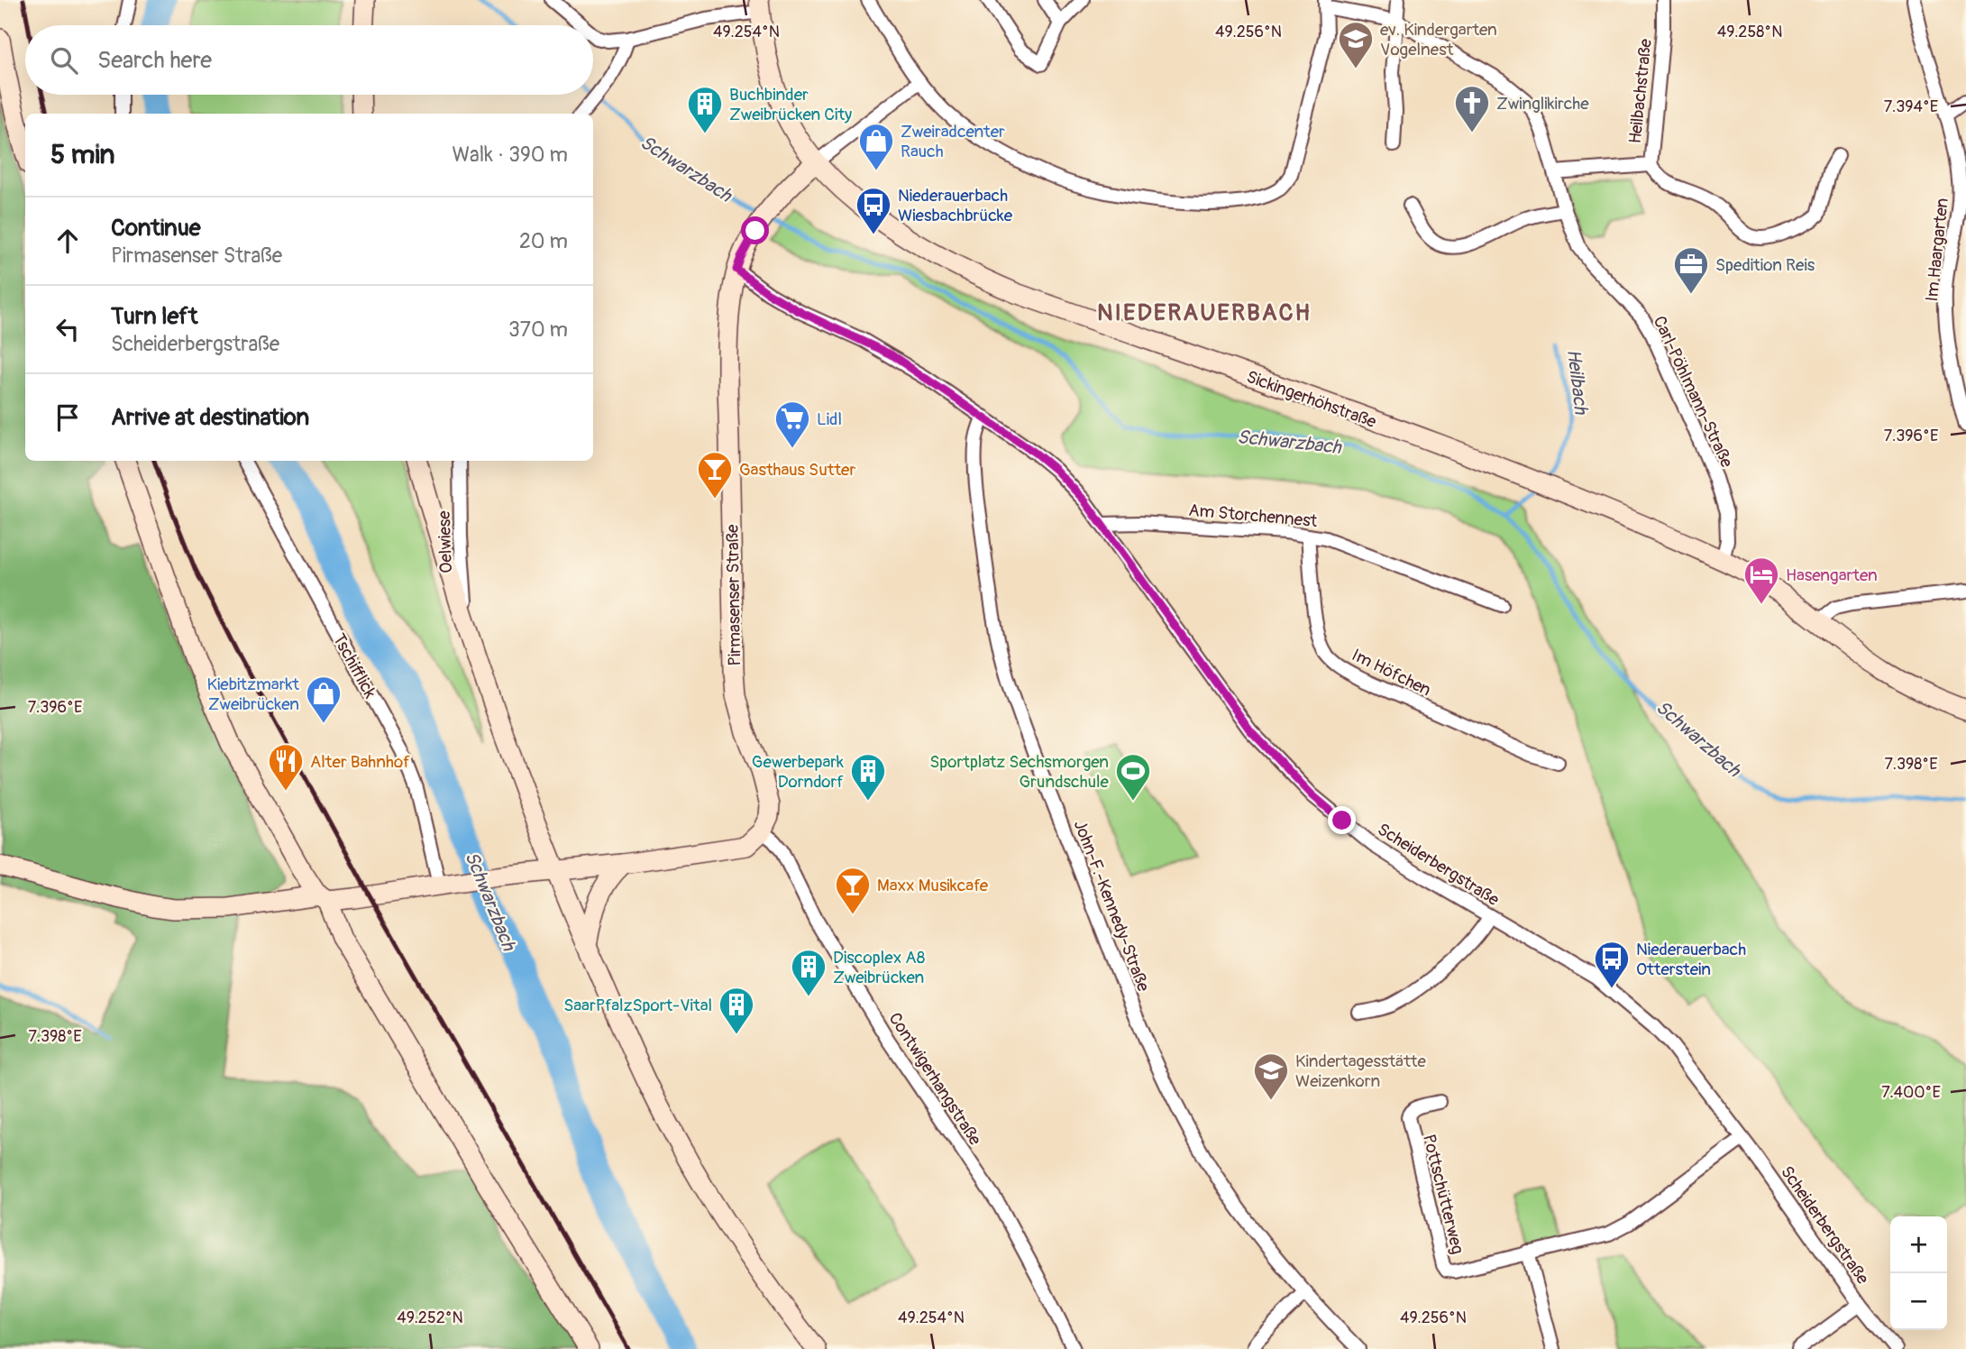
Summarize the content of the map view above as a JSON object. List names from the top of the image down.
{
  "streets": {
    "street": [
      "Heilbachstraße",
      "Im Haargarten",
      "Carl-Pöhlmann-Straße",
      "Sickingerhöhstraße",
      "Am Storchennest",
      "Oelwiese",
      "Pirmasenser Straße",
      "Tschifflick",
      "Im Höfchen",
      "Scheiderbergstraße",
      "John-F.-Kennedy-Straße",
      "Contwigerhangstraße",
      "Pottschütterweg"
    ]
  },
  "crossings": [
    ["Heilbachstraße", "Carl-Pöhlmann-Straße"],
    ["Carl-Pöhlmann-Straße", "Sickingerhöhstraße"],
    ["Sickingerhöhstraße", "Pirmasenser Straße"],
    ["Am Storchennest", "Im Höfchen"],
    ["Am Storchennest", "Scheiderbergstraße"],
    ["Pirmasenser Straße", "Scheiderbergstraße"],
    ["Pirmasenser Straße", "Contwigerhangstraße"],
    ["Scheiderbergstraße", "John-F.-Kennedy-Straße"],
    ["Scheiderbergstraße", "Pottschütterweg"]
  ],
  "districts": ["NIEDERAUERBACH"],
  "water": ["Schwarzbach", "Heilbach"],
  "places": {
    "school or university": ["ev. Kindergarten Vogelnest", "Kindertagesstätte Weizenkorn"],
    "church": ["Zwinglikirche"],
    "building": [
      "Buchbinder Zweibrücken City",
      "Gewerbepark Dorndorf",
      "Discoplex A8 Zweibrücken",
      "SaarPfalzSport-Vital"
    ],
    "shop": ["Zweiradcenter Rauch", "Kiebitzmarkt Zweibrücken"],
    "bus stop": ["Niederauerbach Wiesbachbrücke", "Niederauerbach Otterstein"],
    "office": ["Spedition Reis"],
    "supermarket": ["Lidl"],
    "bar": ["Gasthaus Sutter", "Maxx Musikcafe"],
    "hotel": ["Hasengarten"],
    "restaurant": ["Alter Bahnhof"],
    "sports": ["Sportplatz Sechsmorgen Grundschule"]
  },
  "page": {
    "search": "Search here",
    "heading": ["5 min", "Walk · 390 m"],
    "list": [
      ["Continue", "Pirmasenser Straße", "20 m"],
      ["Turn left", "Scheiderbergstraße", "370 m"],
      "Arrive at destination"
    ],
    "map_buttons": ["+", "−"]
  },
  "coordinates": [
    "49.254°N",
    "49.256°N",
    "49.258°N",
    "7.394°E",
    "7.396°E",
    "7.398°E",
    "7.400°E",
    "49.252°N"
  ]
}
